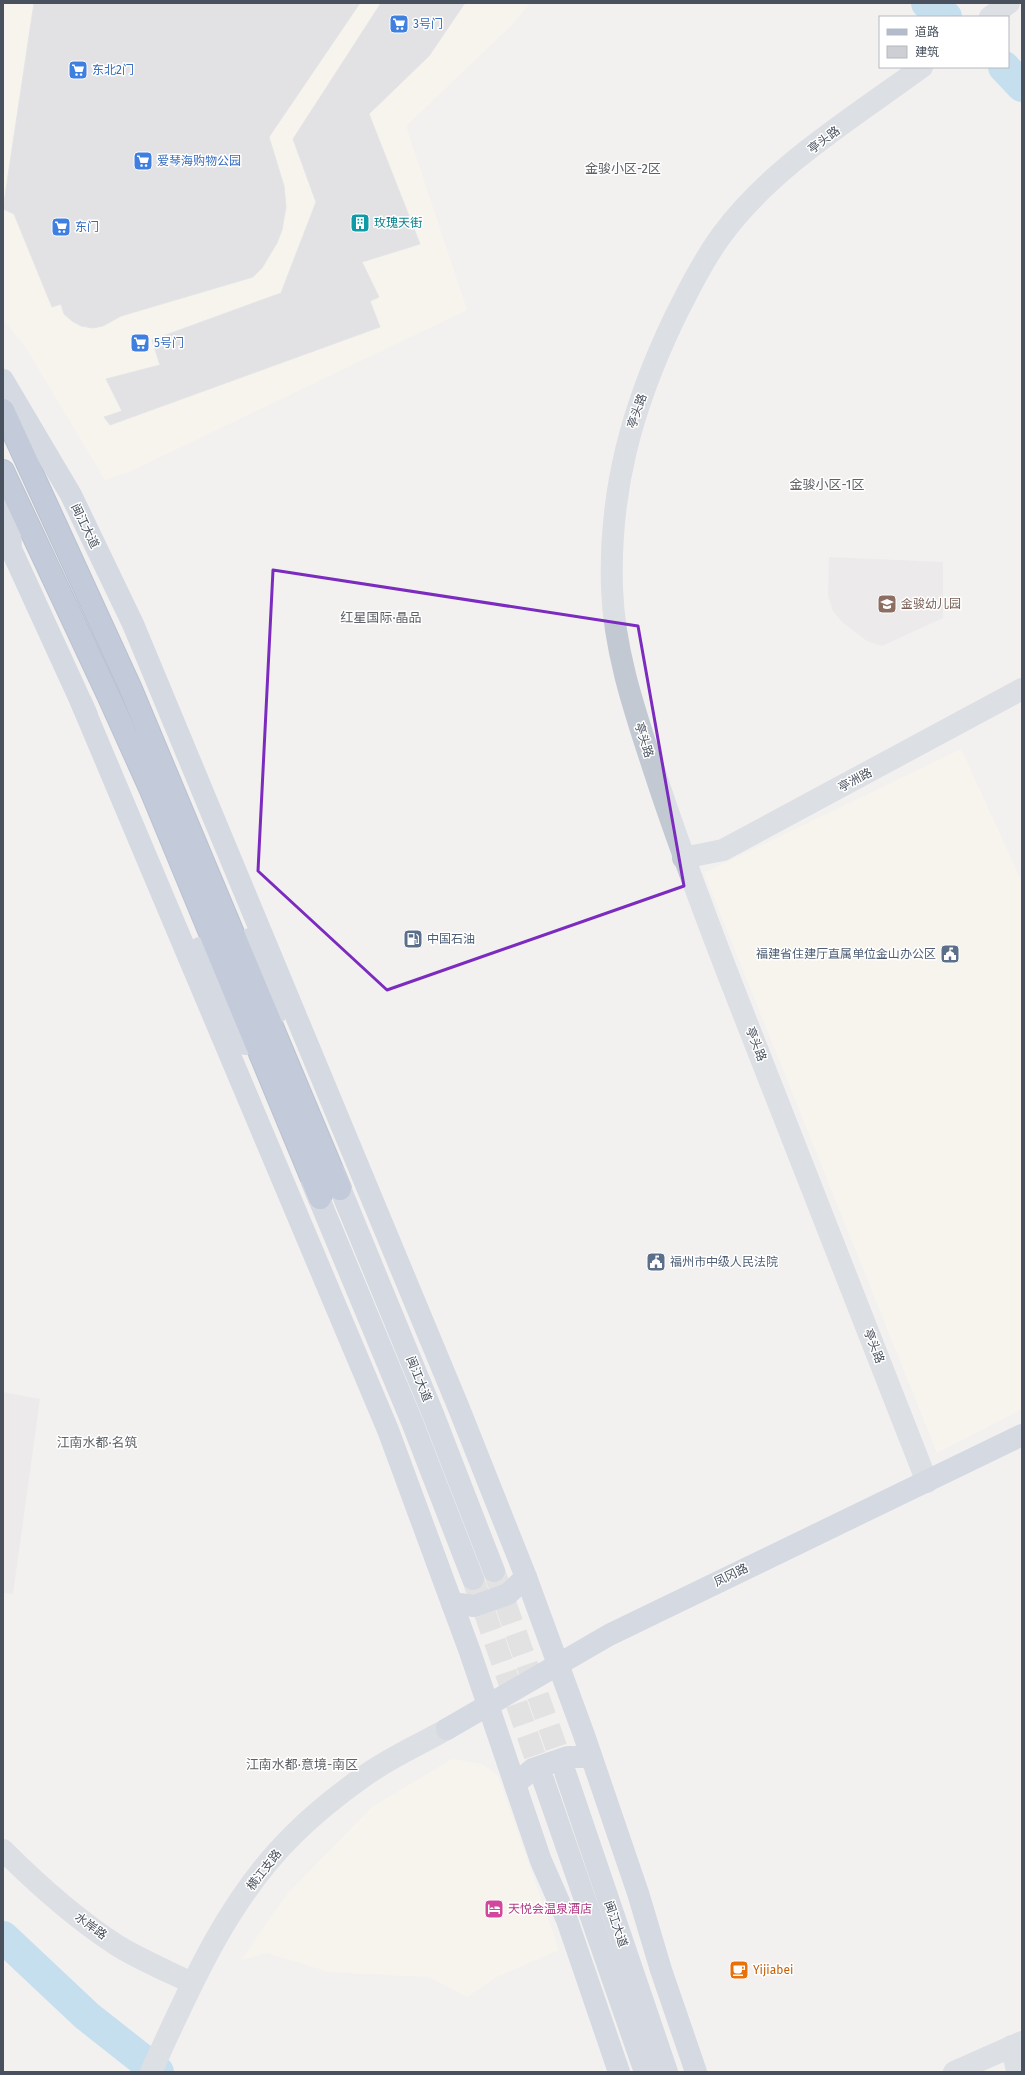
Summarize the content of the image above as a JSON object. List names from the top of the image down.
{
  "streets": {
    "main road": ["闽江大道", "凤冈路"],
    "street": [
      "亭头路",
      "亭洲路",
      "横江支路",
      "水岸路"
    ]
  },
  "crossings": [
    ["亭头路", "亭洲路"],
    ["亭头路", "凤冈路"],
    ["凤冈路", "横江支路"],
    ["横江支路", "水岸路"]
  ],
  "districts": [
    "金骏小区-2区",
    "金骏小区-1区",
    "红星国际·晶品",
    "江南水都·名筑",
    "江南水都·意境-南区"
  ],
  "places": {
    "supermarket": [
      "3号门",
      "东北2门",
      "爱琴海购物公园",
      "东门",
      "5号门"
    ],
    "building": ["玫瑰天街"],
    "school or university": ["金骏幼儿园"],
    "fuel station": ["中国石油"],
    "public building": ["福建省住建厅直属单位金山办公区", "福州市中级人民法院"],
    "hotel": ["天悦会温泉酒店"],
    "cafe": ["Yijiabei"]
  },
  "legend": ["道路", "建筑"]
}
